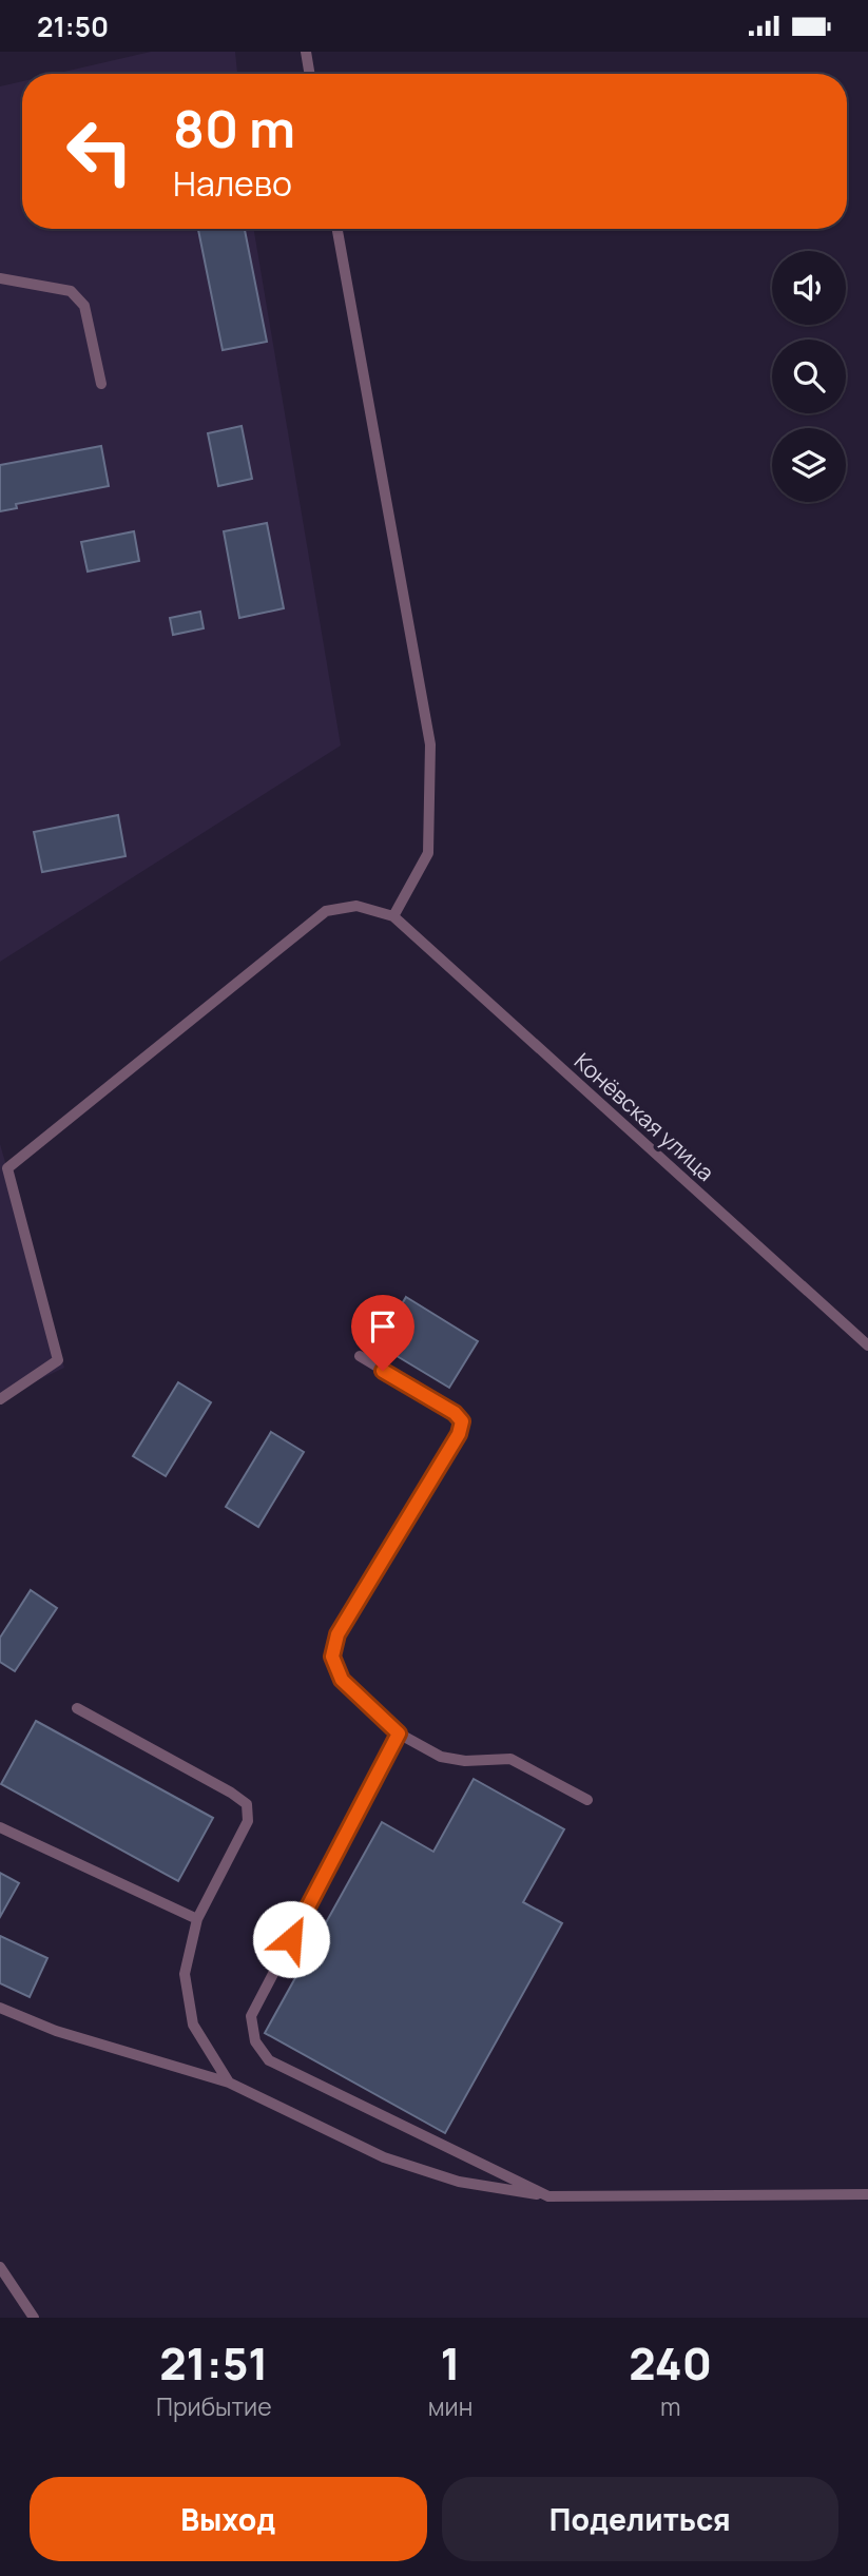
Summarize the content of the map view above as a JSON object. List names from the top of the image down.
{
  "streets": {
    "lane": ["Конёвская улица"]
  },
  "page": {
    "status": "21:50",
    "turn": ["80 m", "Налево"],
    "eta": [
      "21:51",
      "Прибытие",
      "1",
      "мин",
      "240",
      "m"
    ],
    "buttons": ["Выход", "Поделиться"]
  }
}
